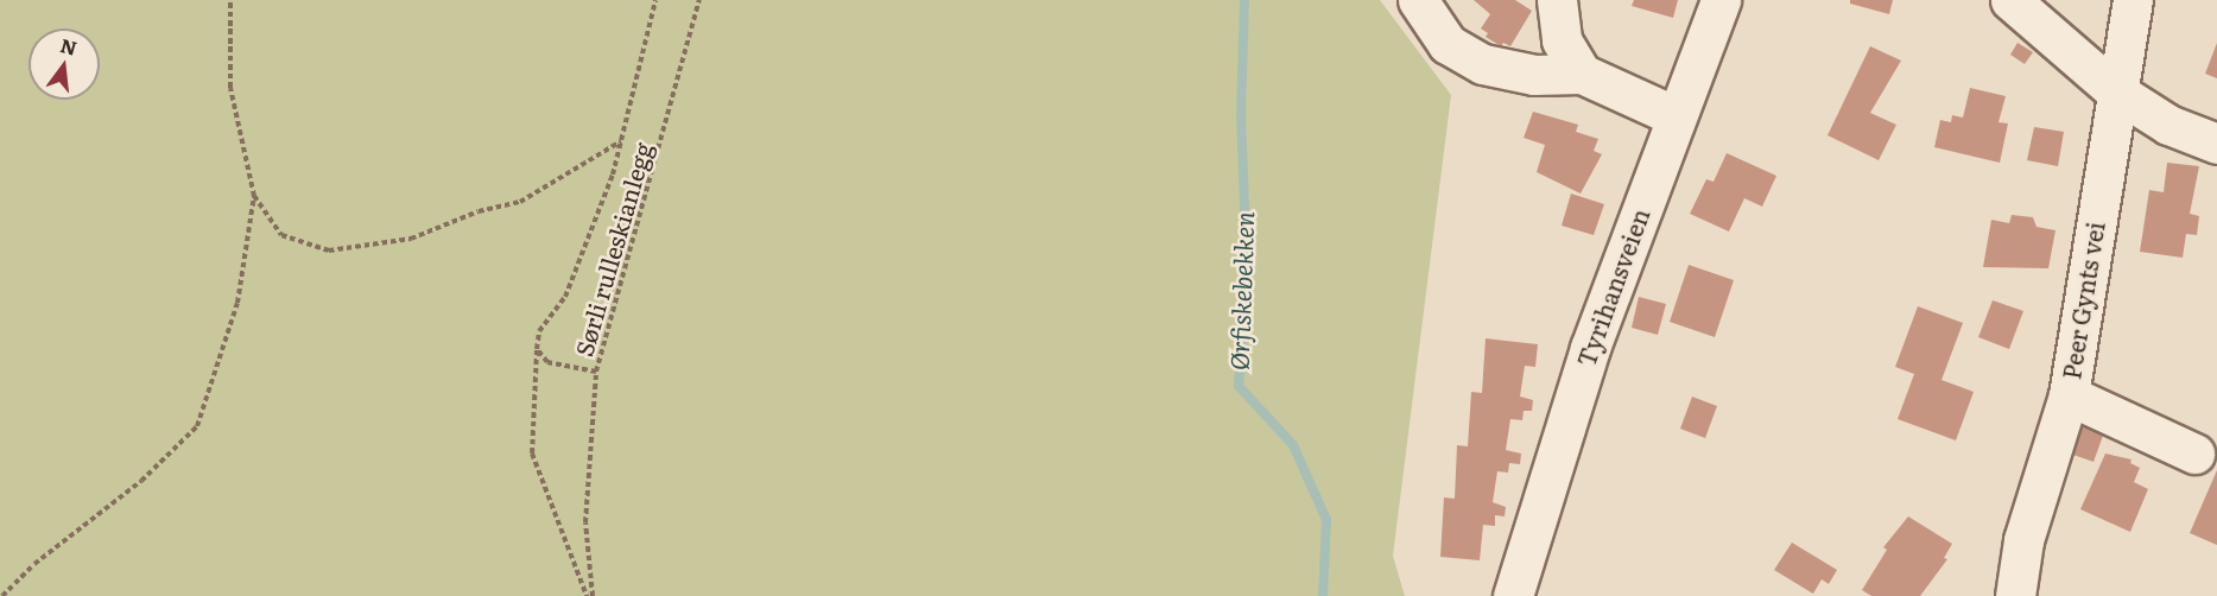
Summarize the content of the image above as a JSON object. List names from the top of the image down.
{
  "streets": {
    "street": ["Tyrihansveien", "Peer Gynts vei"],
    "path": ["Sørli rulleskianlegg"]
  },
  "water": ["Ørfiskebekken"],
  "north": "top"
}
